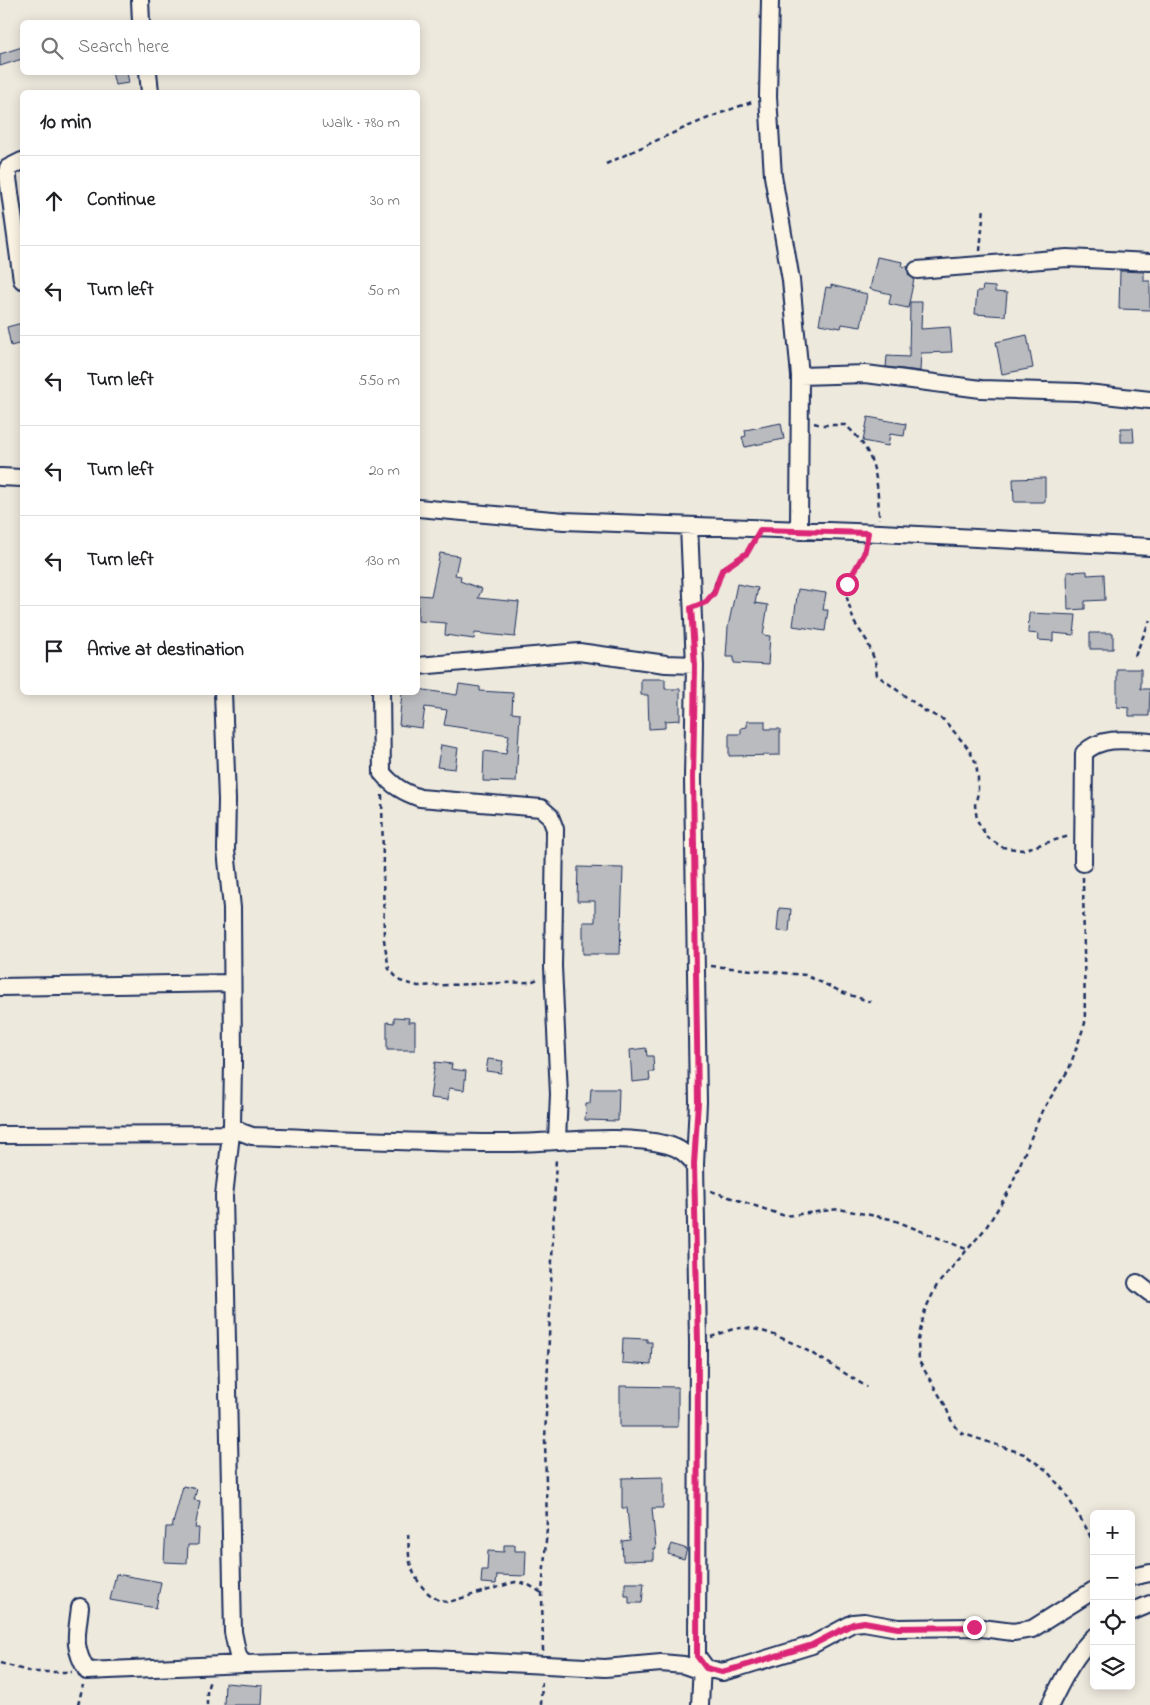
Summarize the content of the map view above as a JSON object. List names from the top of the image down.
{
  "page": {
    "search": "Search here",
    "heading": ["10 min", "Walk · 780 m"],
    "list": [
      ["Continue", "30 m"],
      ["Turn left", "50 m"],
      ["Turn left", "550 m"],
      ["Turn left", "20 m"],
      ["Turn left", "130 m"],
      "Arrive at destination"
    ],
    "map_buttons": ["+", "−"]
  }
}
